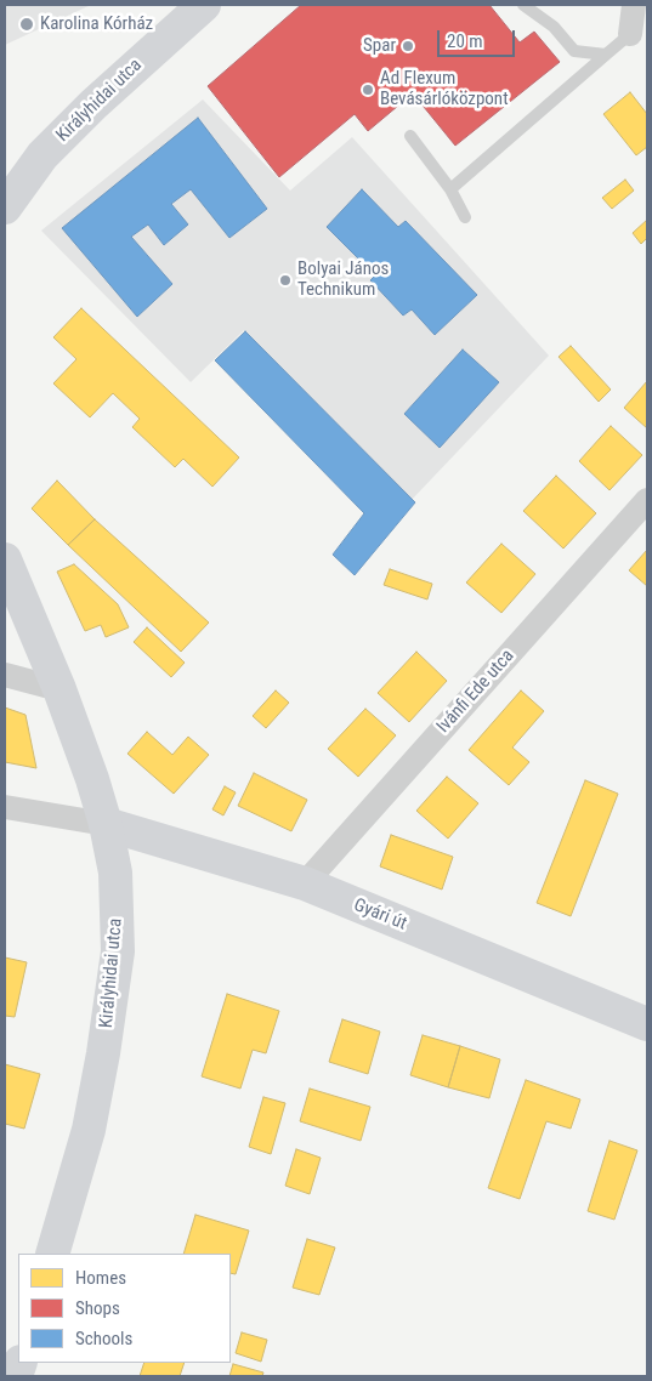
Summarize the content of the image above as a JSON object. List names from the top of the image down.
{
  "streets": {
    "main road": ["Királyhidai utca", "Gyári út"],
    "street": ["Ivánfi Ede utca"]
  },
  "crossings": [
    ["Királyhidai utca", "Gyári út"],
    ["Ivánfi Ede utca", "Gyári út"]
  ],
  "places": [
    "Karolina Kórház",
    "Spar",
    "Ad Flexum Bevásárlóközpont",
    "Bolyai János Technikum"
  ],
  "legend": ["Homes", "Shops", "Schools"],
  "scale_bar": "20 m"
}
